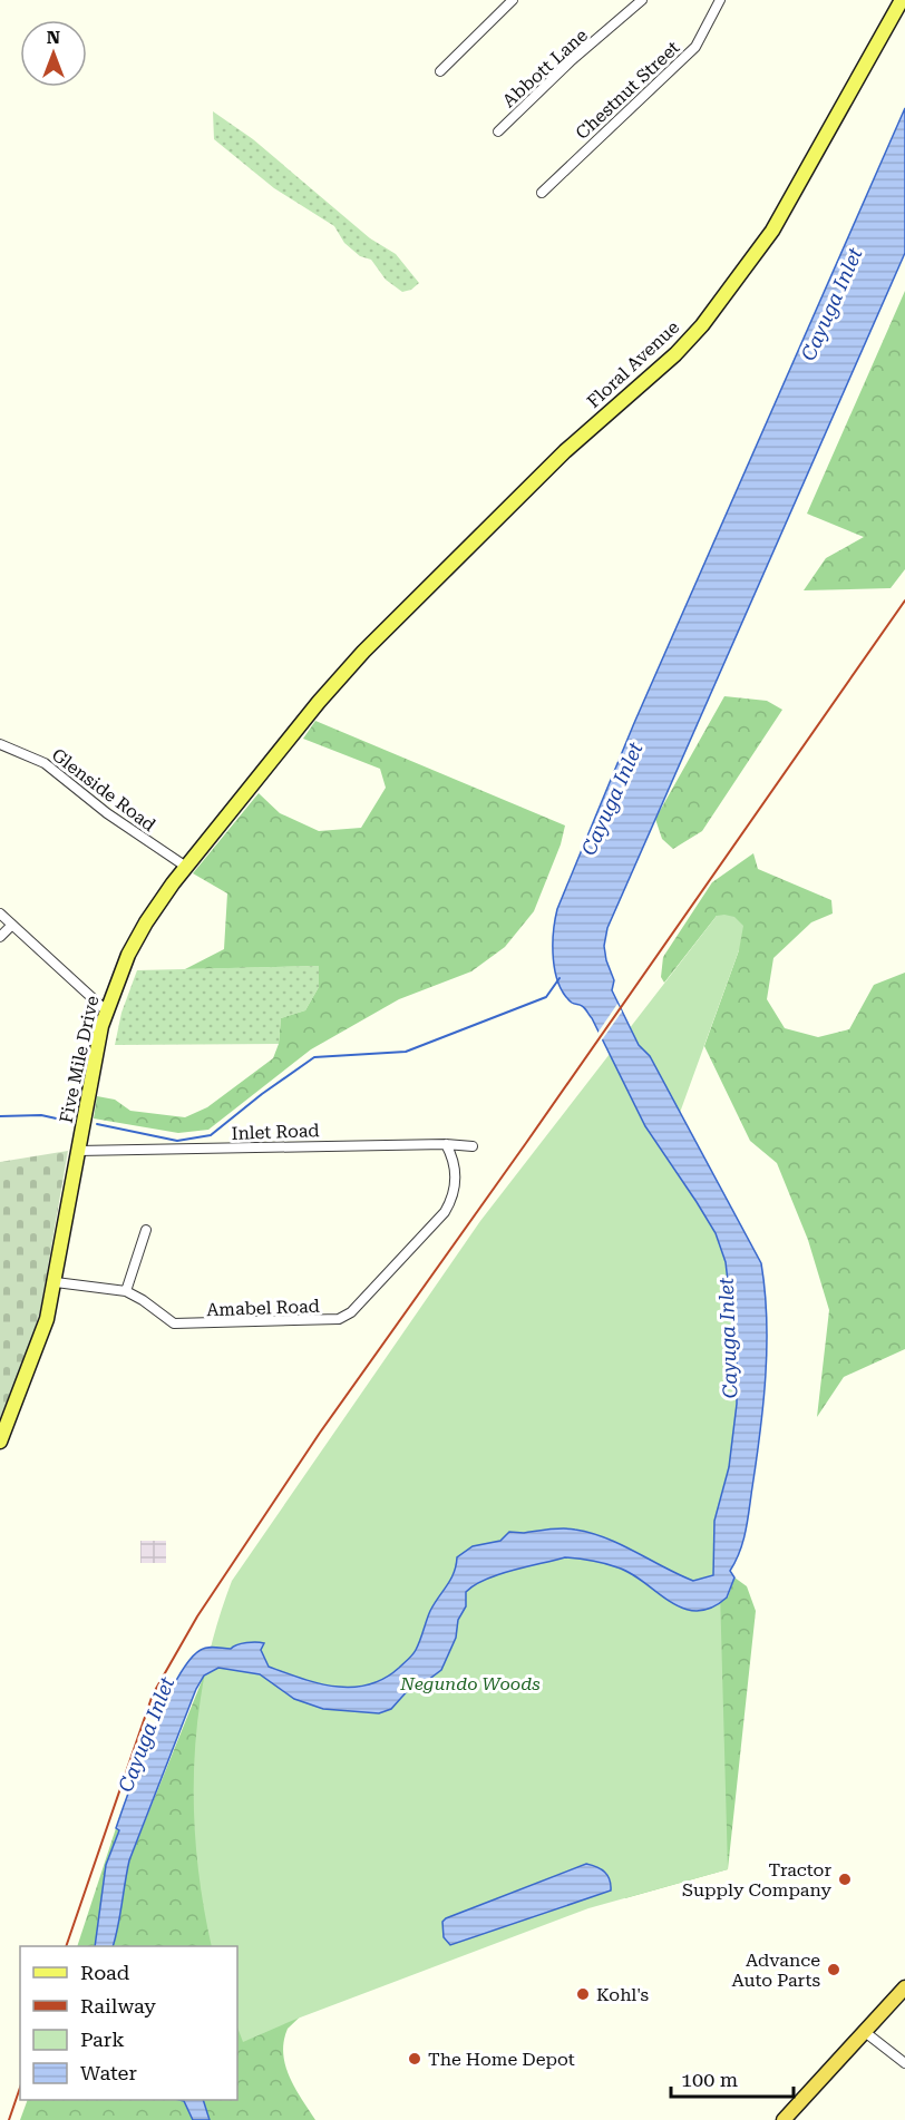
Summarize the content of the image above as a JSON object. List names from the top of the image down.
{
  "streets": {
    "main road": ["Floral Avenue", "Five Mile Drive"],
    "street": [
      "Abbott Lane",
      "Chestnut Street",
      "Glenside Road",
      "Inlet Road",
      "Amabel Road"
    ]
  },
  "crossings": [
    ["Floral Avenue", "Five Mile Drive"],
    ["Glenside Road", "Five Mile Drive"],
    ["Five Mile Drive", "Inlet Road"],
    ["Five Mile Drive", "Amabel Road"],
    ["Inlet Road", "Amabel Road"]
  ],
  "water": ["Cayuga Inlet"],
  "parks": ["Negundo Woods"],
  "places": [
    "Tractor Supply Company",
    "Advance Auto Parts",
    "Kohl's",
    "The Home Depot"
  ],
  "legend": [
    "Road",
    "Railway",
    "Park",
    "Water"
  ],
  "scale_bar": "100 m",
  "north": "top"
}
